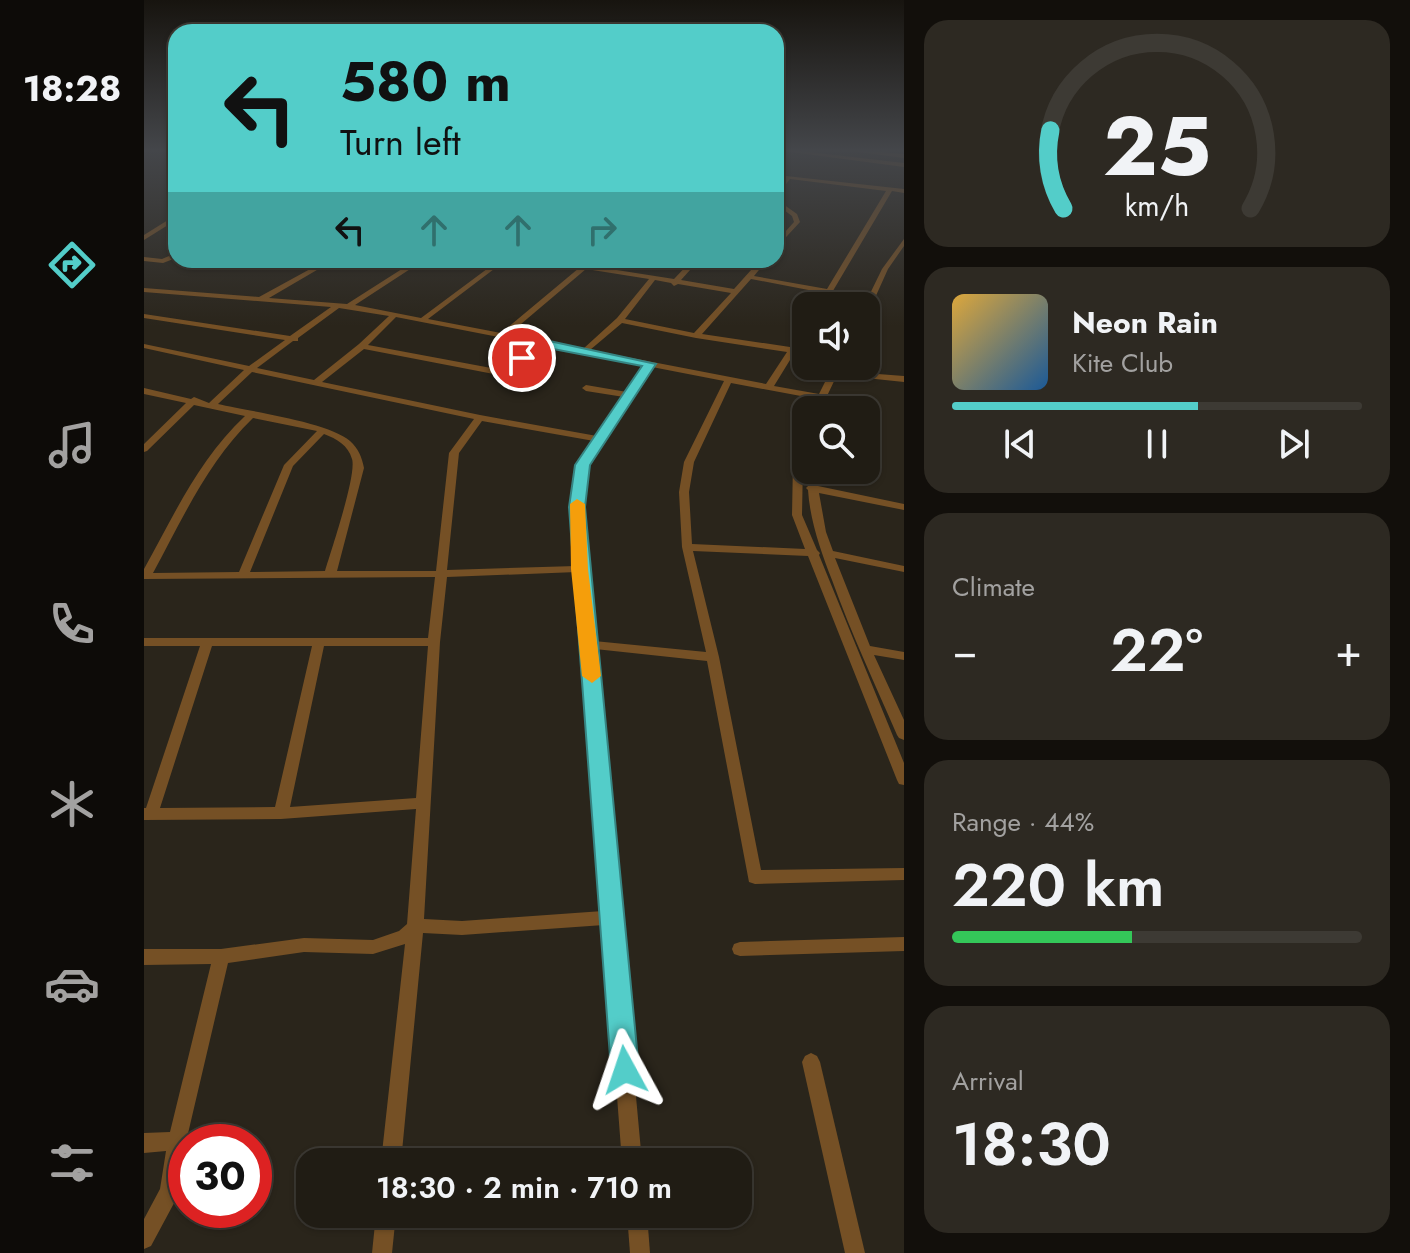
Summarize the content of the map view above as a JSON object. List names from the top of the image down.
{
  "page": {
    "tabs": "18:28",
    "turn": ["580 m", "Turn left"],
    "song": ["Neon Rain", "Kite Club"],
    "tile": [
      "Climate",
      ["Range · 44%", "220 km"],
      ["Arrival", "18:30"]
    ],
    "heat": ["−", "22°", "+"],
    "limit": "30",
    "trip": "18:30 · 2 min · 710 m",
    "gauge": ["25", "km/h"]
  }
}
